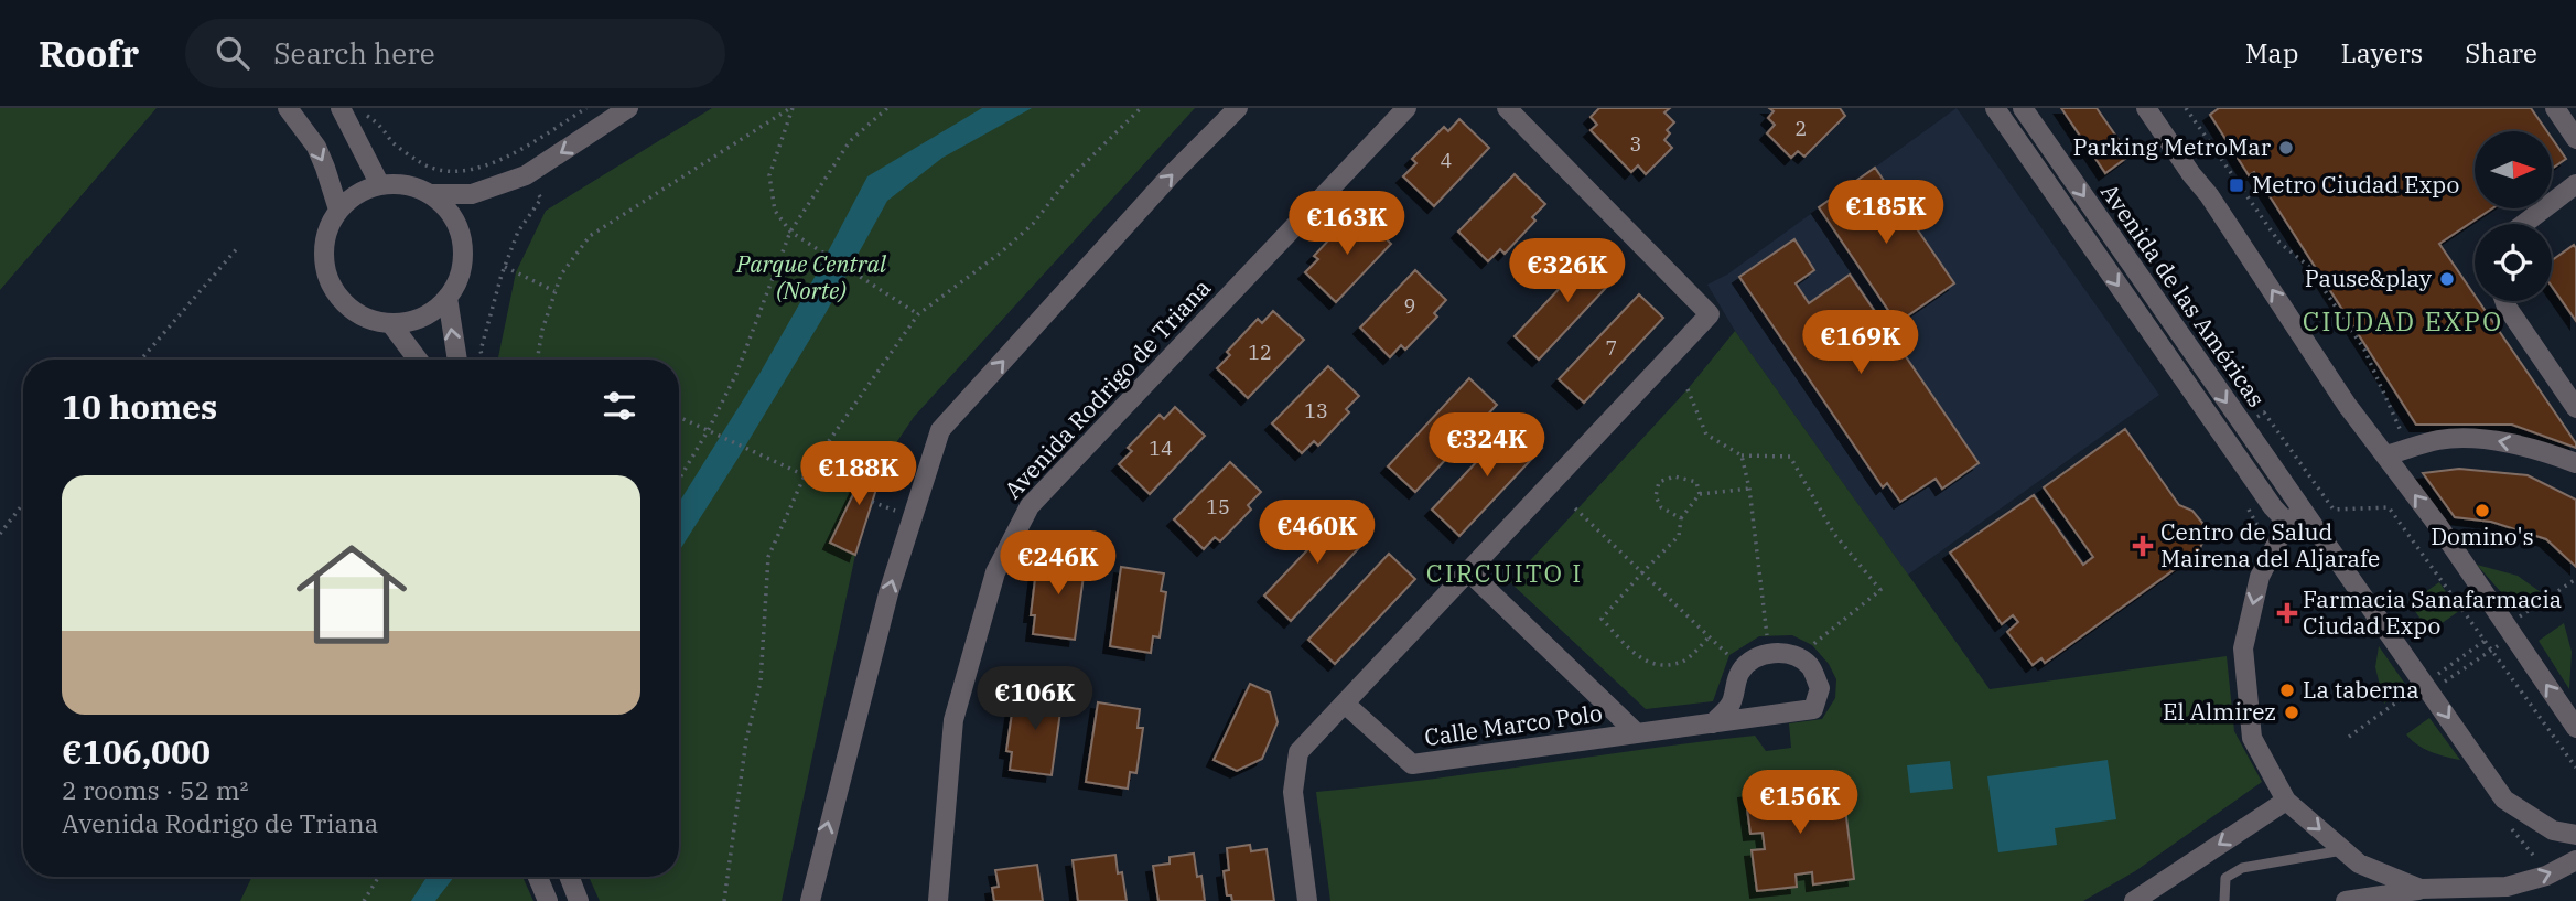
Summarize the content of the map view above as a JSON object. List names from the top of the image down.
{
  "streets": {
    "street": ["Avenida de las Américas", "Avenida Rodrigo de Triana", "Calle Marco Polo"]
  },
  "districts": ["CIUDAD EXPO", "CIRCUITO I"],
  "parks": ["Parque Central (Norte)"],
  "places": {
    "other": [
      "Parking MetroMar",
      "Pause&play",
      "Domino's",
      "La taberna",
      "El Almirez"
    ],
    "transit": ["Metro Ciudad Expo"],
    "health": ["Centro de Salud Mairena del Aljarafe", "Farmacia Sanafarmacia Ciudad Expo"]
  },
  "house_numbers": [
    "2",
    "3",
    "4",
    "9",
    "7",
    "12",
    "13",
    "14",
    "15"
  ],
  "north": "right",
  "page": {
    "header": "Roofr",
    "search": "Search here",
    "nav": ["Map", "Layers", "Share"],
    "price": [
      "€185K",
      "€163K",
      "€326K",
      "€169K",
      "€324K",
      "€188K",
      "€460K",
      "€246K",
      "€106K",
      "€156K"
    ],
    "heading": "10 homes",
    "list": [
      {
        "name": "€106,000",
        "note": "2 rooms · 52 m² · Avenida Rodrigo de Triana"
      }
    ]
  }
}
